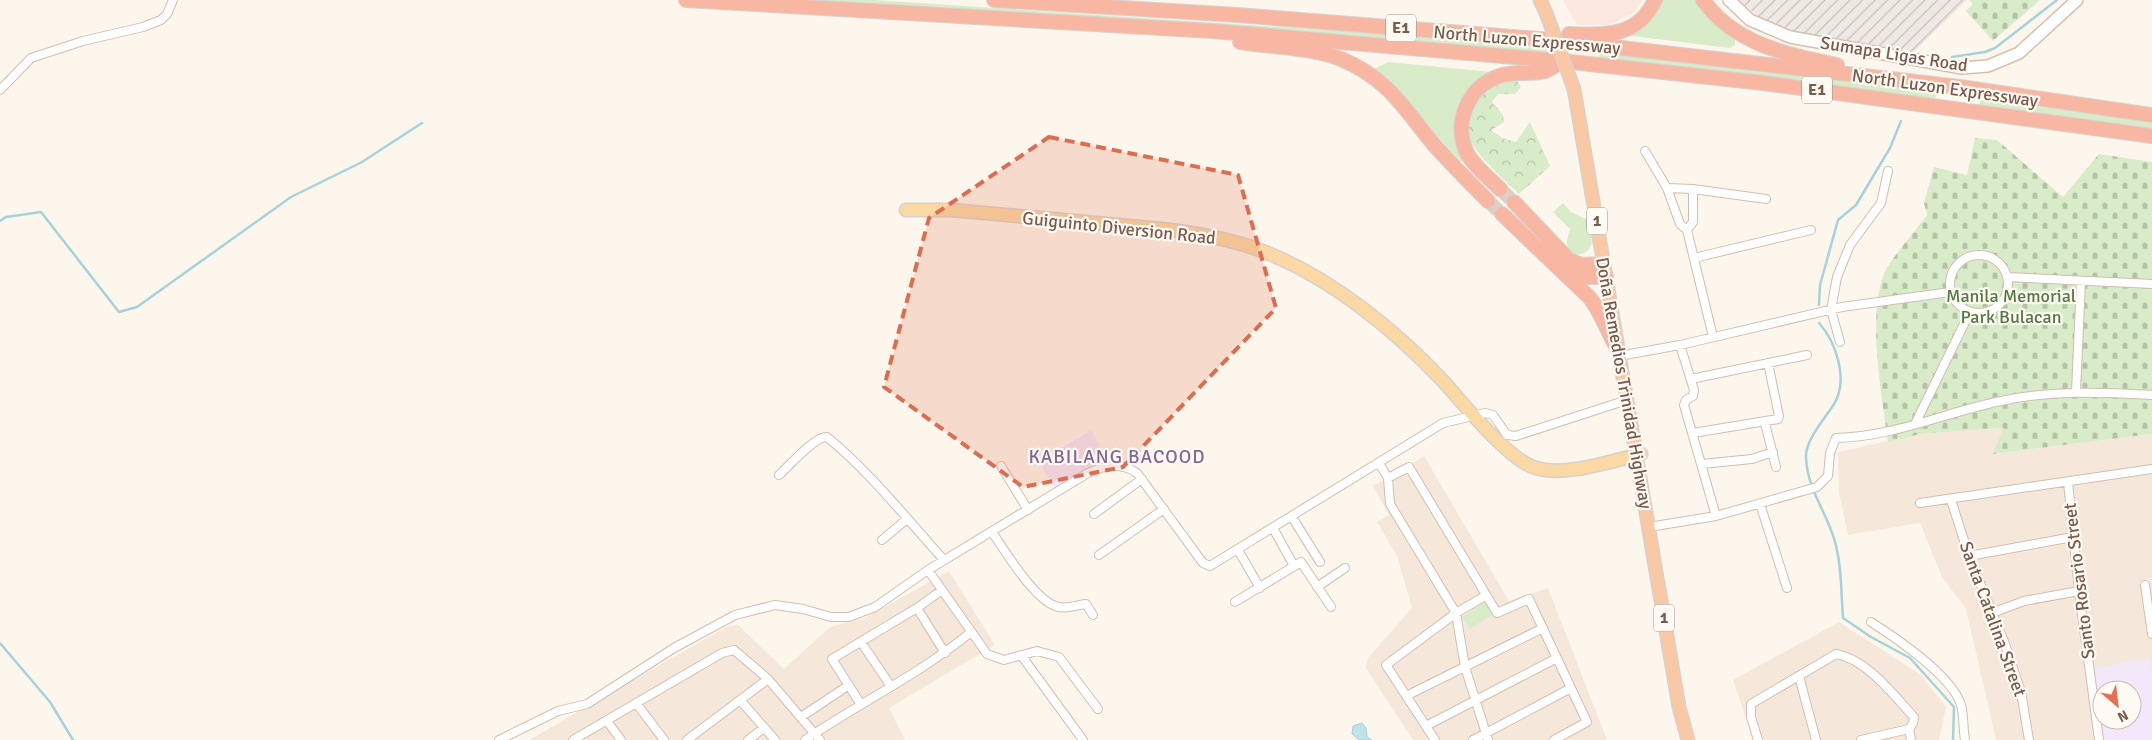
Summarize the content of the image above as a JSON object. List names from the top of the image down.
{
  "streets": {
    "highway": [
      "E1",
      "North Luzon Expressway",
      "1",
      "Doña Remedios Trinidad Highway"
    ],
    "main road": ["Sumapa Ligas Road", "Guiguinto Diversion Road"],
    "street": ["Santo Rosario Street", "Santa Catalina Street"]
  },
  "districts": ["KABILANG BACOOD"],
  "parks": ["Manila Memorial Park Bulacan"],
  "north": "bottom right"
}
